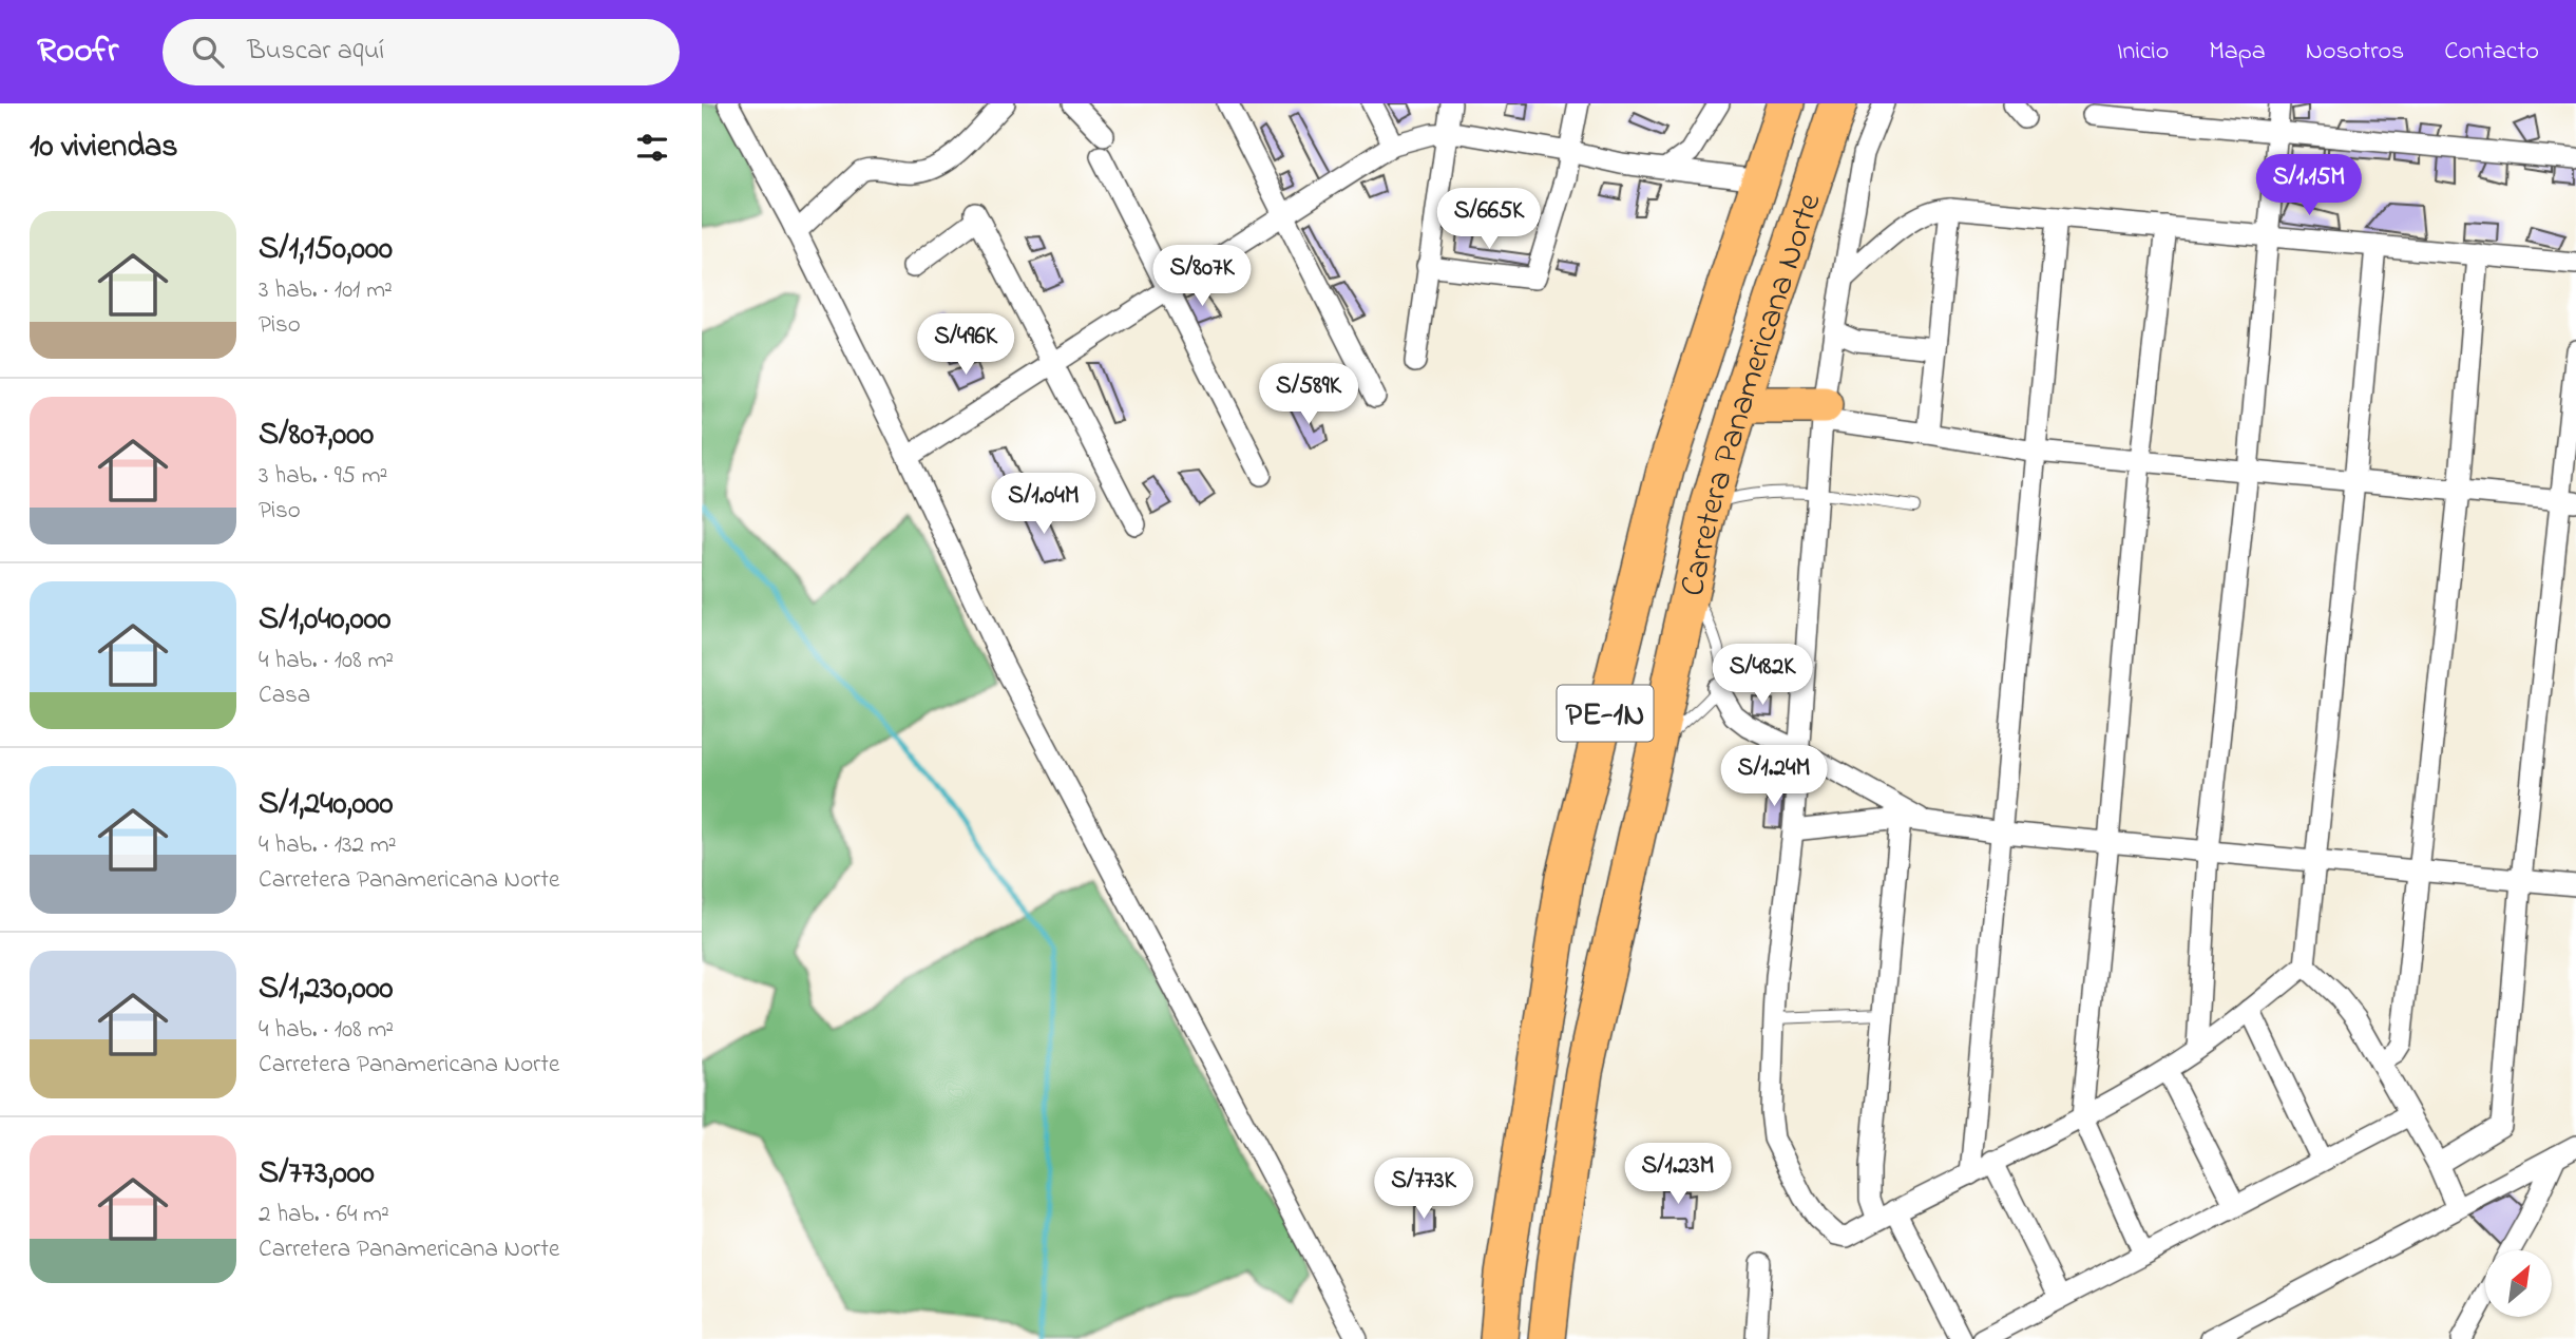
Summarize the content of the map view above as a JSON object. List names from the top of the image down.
{
  "streets": {
    "highway": ["Carretera Panamericana Norte", "PE-1N"]
  },
  "north": "top right",
  "page": {
    "header": "Roofr",
    "search": "Buscar aquí",
    "nav": [
      "Inicio",
      "Mapa",
      "Nosotros",
      "Contacto"
    ],
    "heading": "10 viviendas",
    "price": [
      "S/1.15M",
      "S/665K",
      "S/807K",
      "S/496K",
      "S/589K",
      "S/1.04M",
      "S/482K",
      "S/1.24M",
      "S/1.23M",
      "S/773K"
    ],
    "list": [
      {
        "name": "S/1,150,000",
        "note": "3 hab. · 101 m² · Piso"
      },
      {
        "name": "S/807,000",
        "note": "3 hab. · 95 m² · Piso"
      },
      {
        "name": "S/1,040,000",
        "note": "4 hab. · 108 m² · Casa"
      },
      {
        "name": "S/1,240,000",
        "note": "4 hab. · 132 m² · Carretera Panamericana Norte"
      },
      {
        "name": "S/1,230,000",
        "note": "4 hab. · 108 m² · Carretera Panamericana Norte"
      },
      {
        "name": "S/773,000",
        "note": "2 hab. · 64 m² · Carretera Panamericana Norte"
      }
    ]
  }
}
